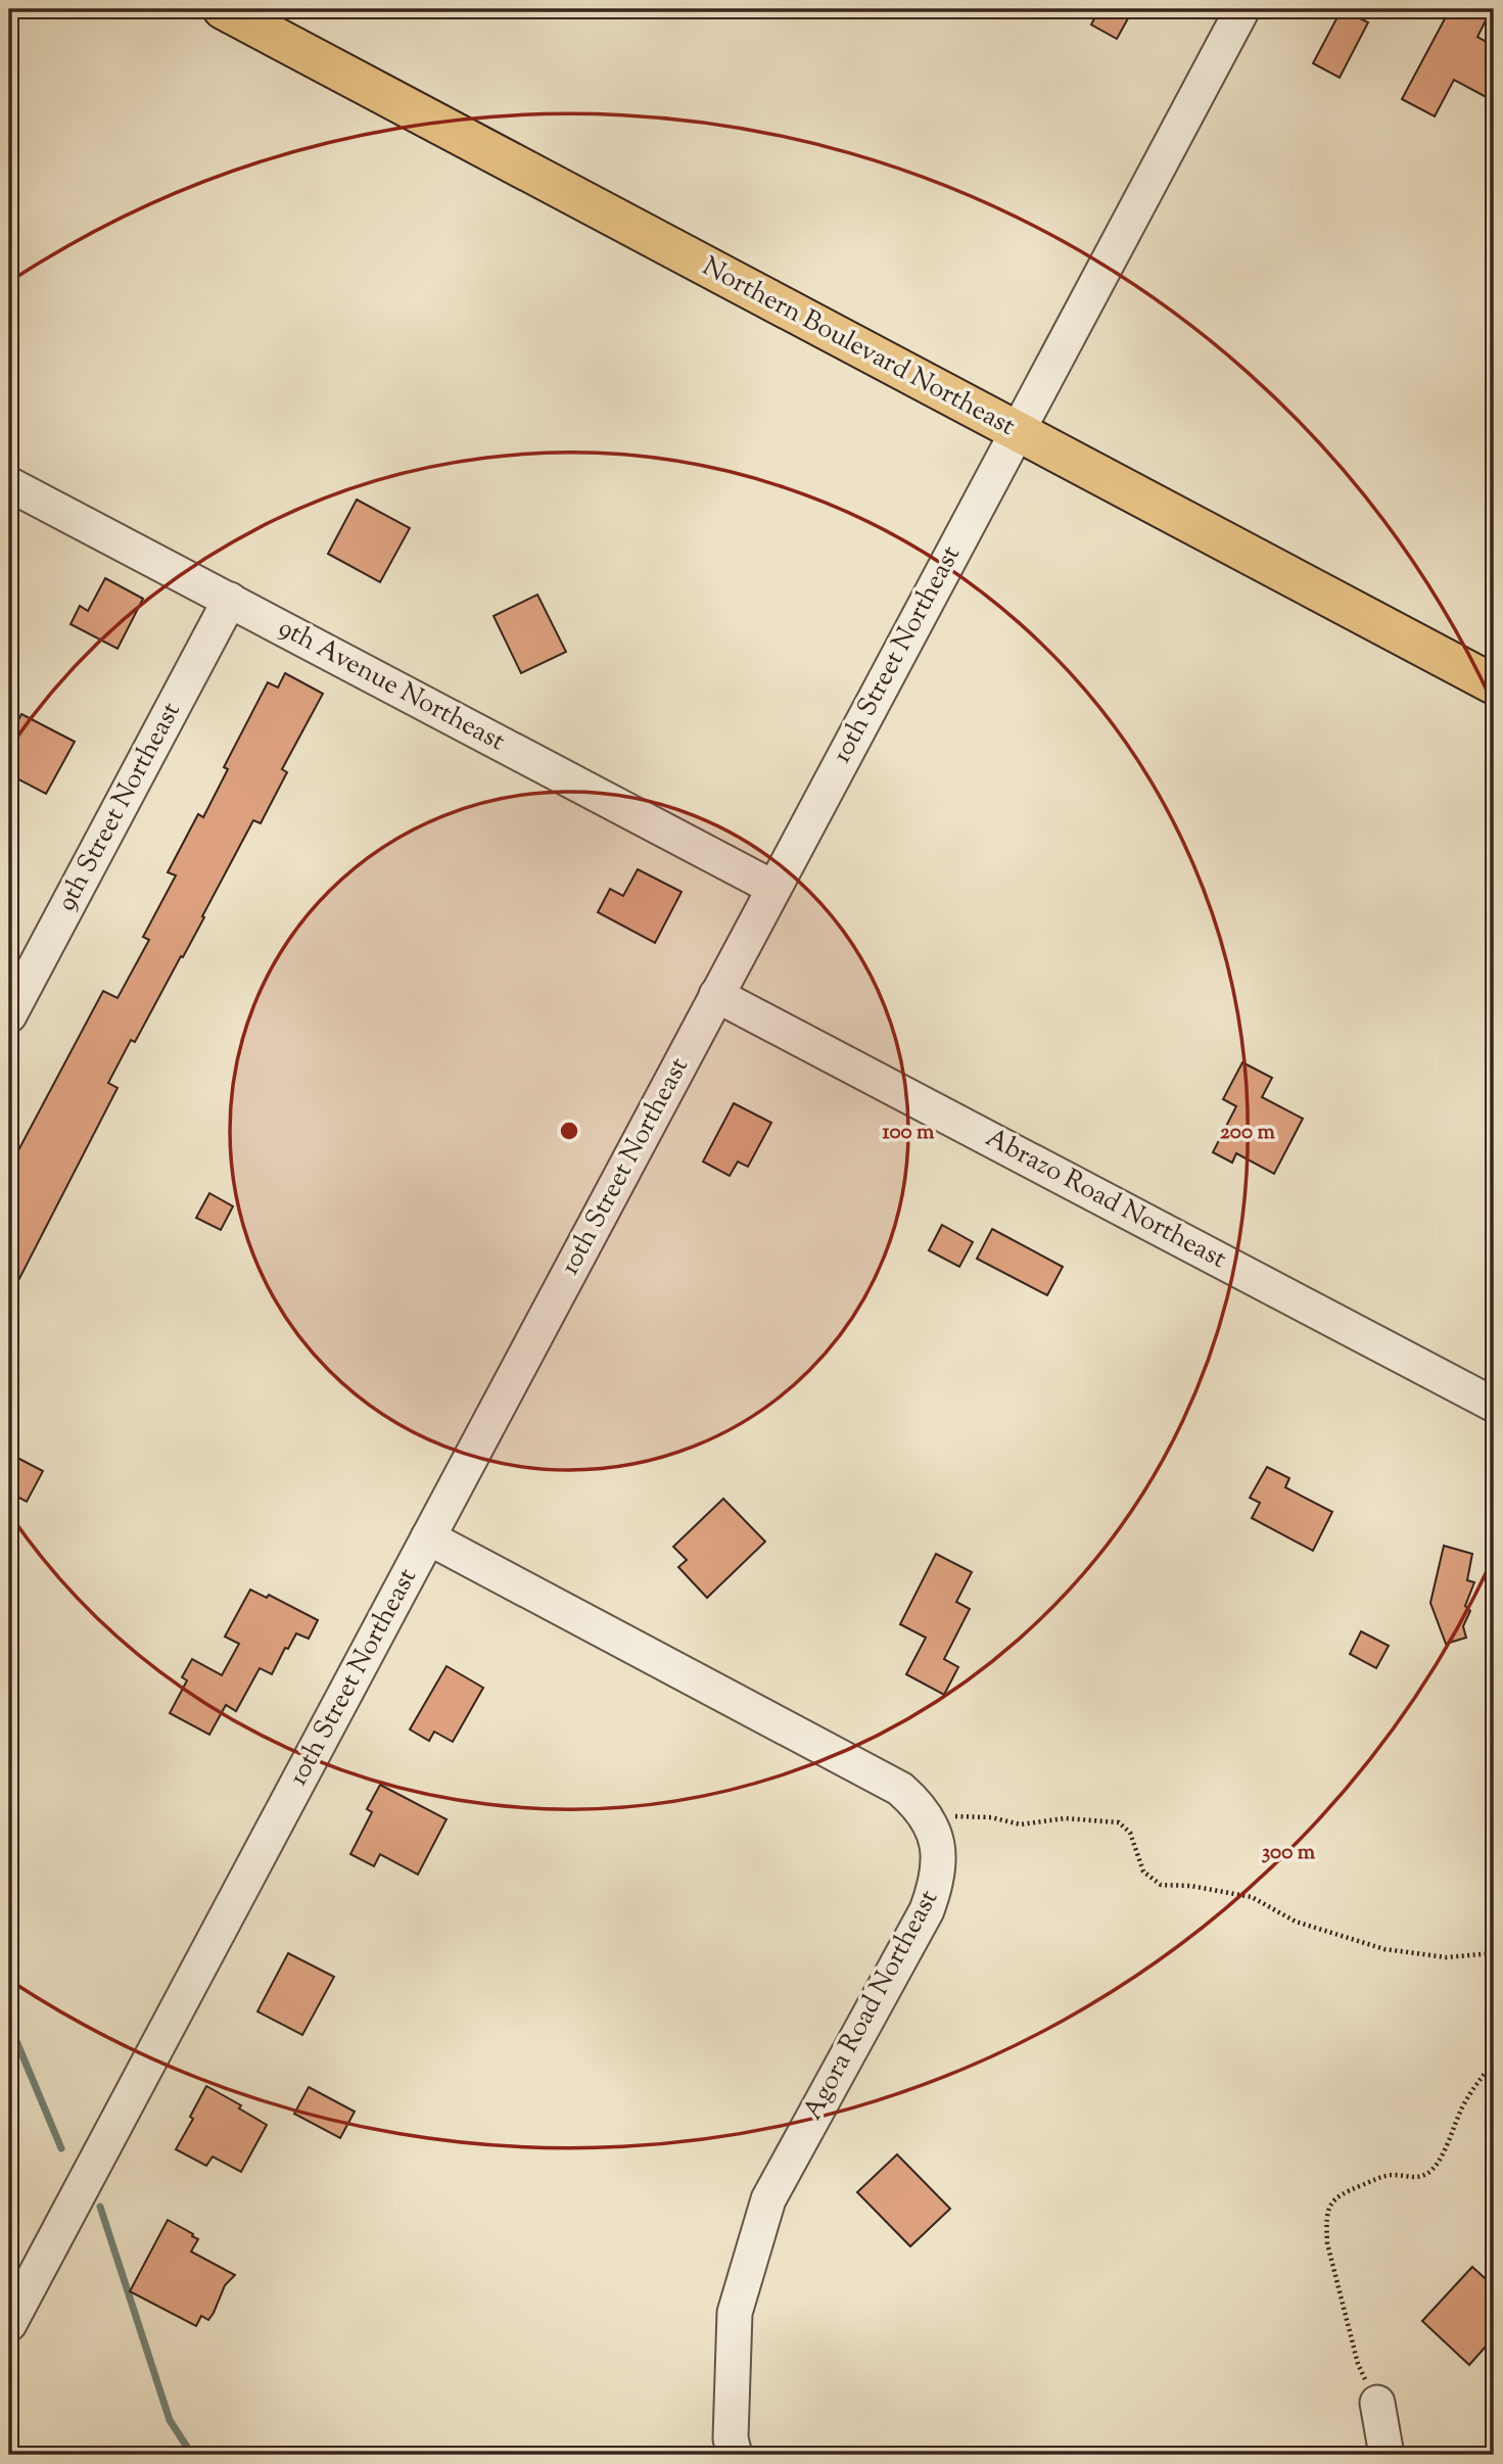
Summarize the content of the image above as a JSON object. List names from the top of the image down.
{
  "streets": {
    "main road": ["Northern Boulevard Northeast"],
    "street": [
      "10th Street Northeast",
      "9th Avenue Northeast",
      "9th Street Northeast",
      "Abrazo Road Northeast",
      "Agora Road Northeast"
    ]
  },
  "crossings": [
    ["Northern Boulevard Northeast", "10th Street Northeast"],
    ["10th Street Northeast", "9th Avenue Northeast"],
    ["10th Street Northeast", "Abrazo Road Northeast"],
    ["10th Street Northeast", "Agora Road Northeast"],
    ["9th Avenue Northeast", "9th Street Northeast"]
  ],
  "rings": ["100 m", "200 m", "300 m"]
}
